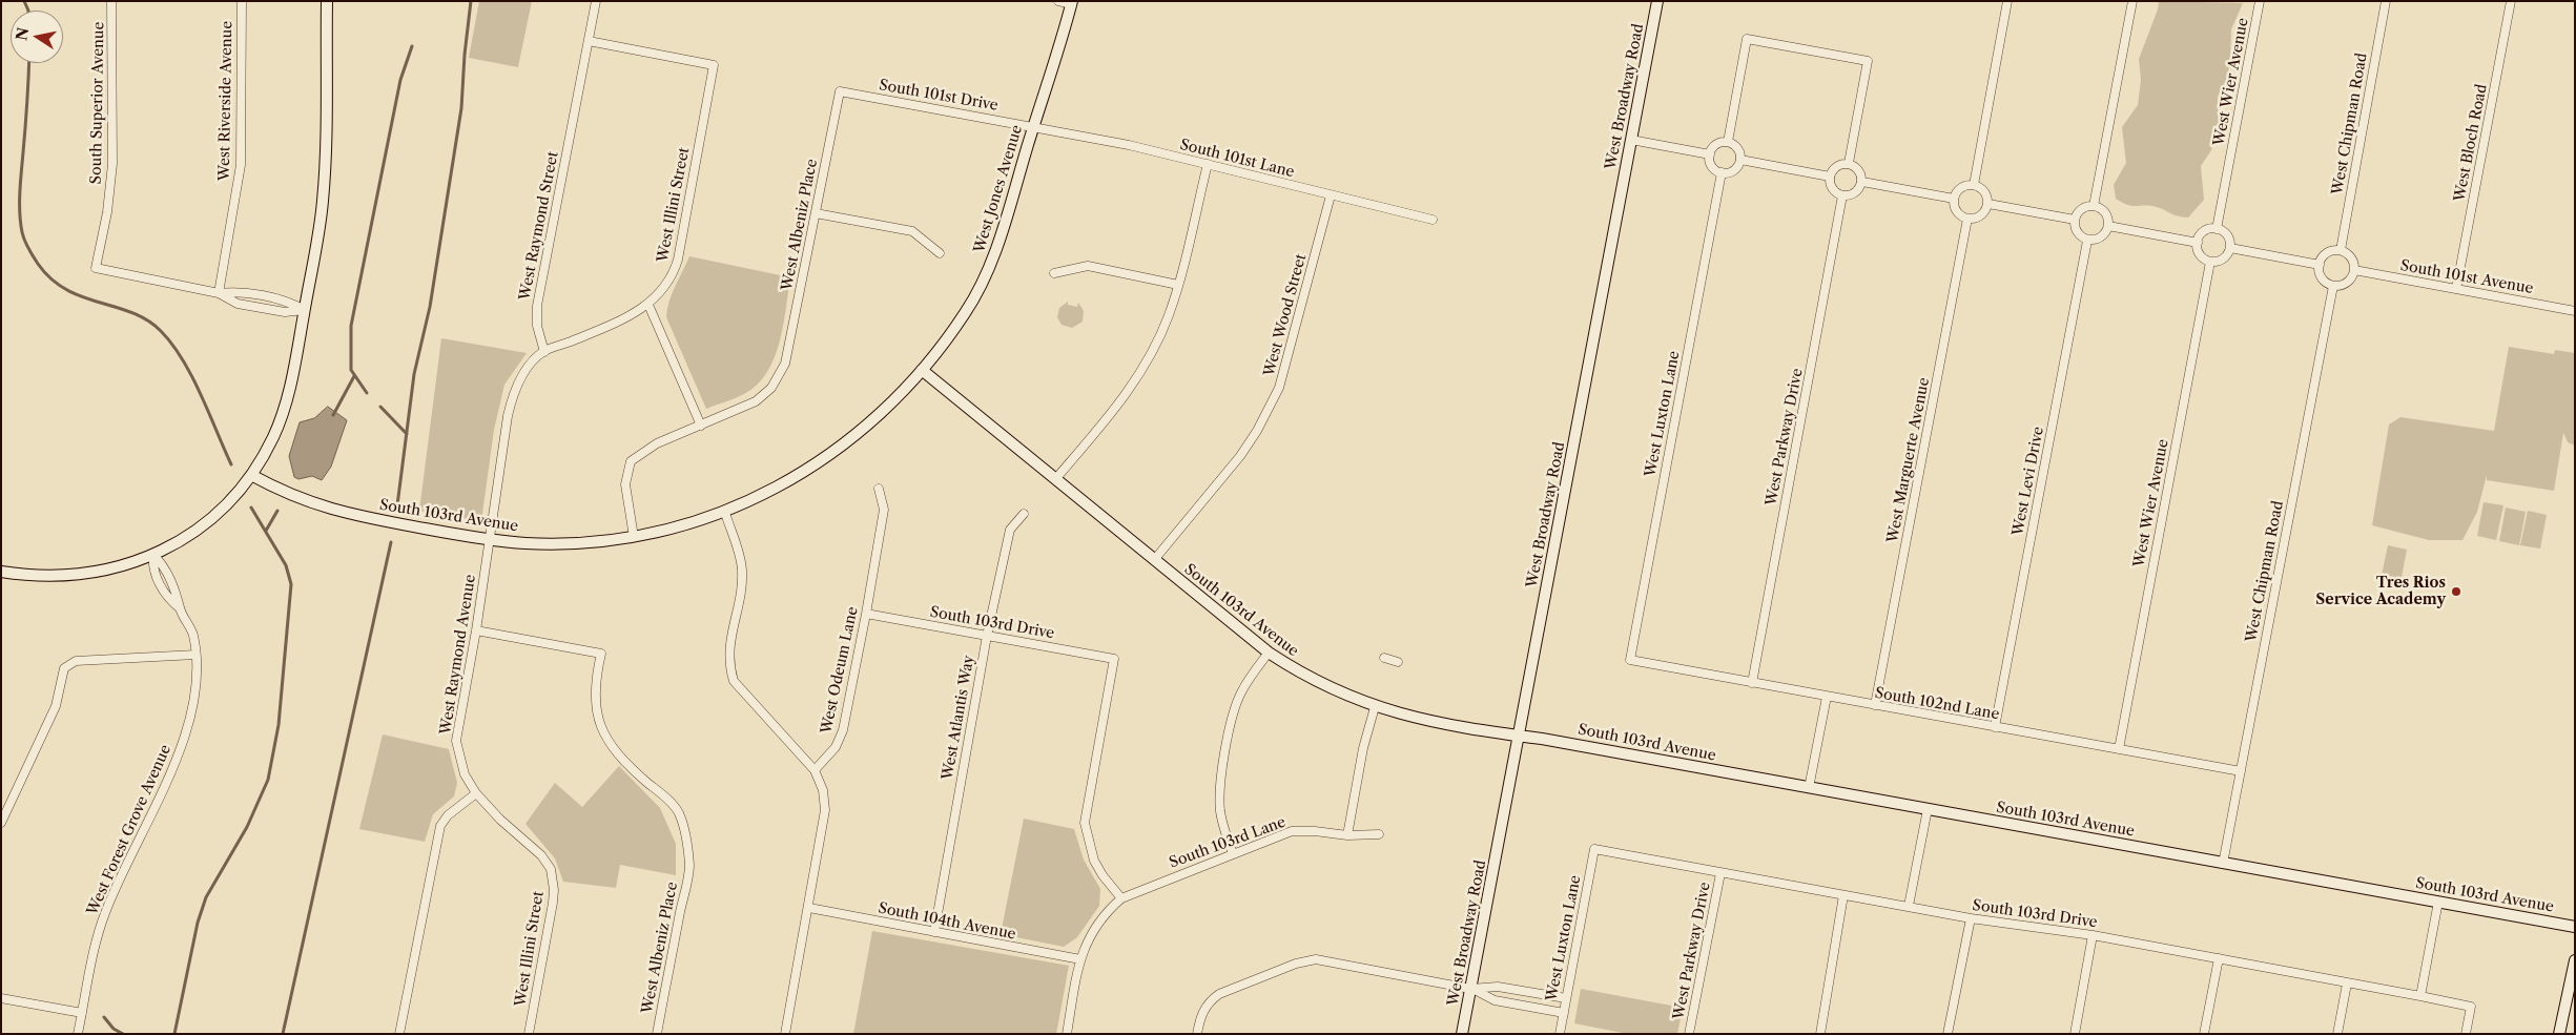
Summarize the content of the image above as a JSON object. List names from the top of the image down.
{
  "streets": {
    "street": [
      "West Wier Avenue",
      "South 101st Drive",
      "West Broadway Road",
      "West Riverside Avenue",
      "South Superior Avenue",
      "West Chipman Road",
      "West Bloch Road",
      "South 101st Lane",
      "West Jones Avenue",
      "West Illini Street",
      "West Albeniz Place",
      "West Raymond Street",
      "South 101st Avenue",
      "West Wood Street",
      "West Luxton Lane",
      "West Parkway Drive",
      "West Marguerte Avenue",
      "West Levi Drive",
      "South 103rd Avenue",
      "South 103rd Drive",
      "West Raymond Avenue",
      "West Odeum Lane",
      "South 102nd Lane",
      "West Atlantis Way",
      "West Forest Grove Avenue",
      "South 103rd Lane",
      "South 104th Avenue"
    ]
  },
  "crossings": [
    ["West Wier Avenue", "South 102nd Lane"],
    ["South 101st Drive", "South 101st Lane"],
    ["South 101st Drive", "West Jones Avenue"],
    ["South 101st Drive", "West Albeniz Place"],
    ["West Broadway Road", "South 103rd Avenue"],
    ["West Riverside Avenue", "South Superior Avenue"],
    ["West Chipman Road", "South 101st Avenue"],
    ["West Chipman Road", "South 103rd Avenue"],
    ["West Chipman Road", "South 102nd Lane"],
    ["West Bloch Road", "South 101st Avenue"],
    ["South 101st Lane", "West Jones Avenue"],
    ["South 101st Lane", "West Wood Street"],
    ["West Jones Avenue", "South 103rd Avenue"],
    ["West Illini Street", "West Raymond Street"],
    ["West Illini Street", "West Raymond Avenue"],
    ["West Albeniz Place", "South 103rd Avenue"],
    ["West Albeniz Place", "West Raymond Avenue"],
    ["West Wood Street", "South 103rd Avenue"],
    ["West Luxton Lane", "South 103rd Drive"],
    ["West Luxton Lane", "South 102nd Lane"],
    ["West Parkway Drive", "South 103rd Drive"],
    ["West Parkway Drive", "South 102nd Lane"],
    ["West Marguerte Avenue", "South 102nd Lane"],
    ["West Levi Drive", "South 102nd Lane"],
    ["South 103rd Avenue", "West Raymond Avenue"],
    ["South 103rd Drive", "West Odeum Lane"],
    ["South 103rd Drive", "West Atlantis Way"],
    ["South 103rd Drive", "South 103rd Lane"],
    ["West Atlantis Way", "South 104th Avenue"],
    ["South 103rd Lane", "South 104th Avenue"]
  ],
  "places": ["Tres Rios Service Academy"],
  "north": "left"
}
